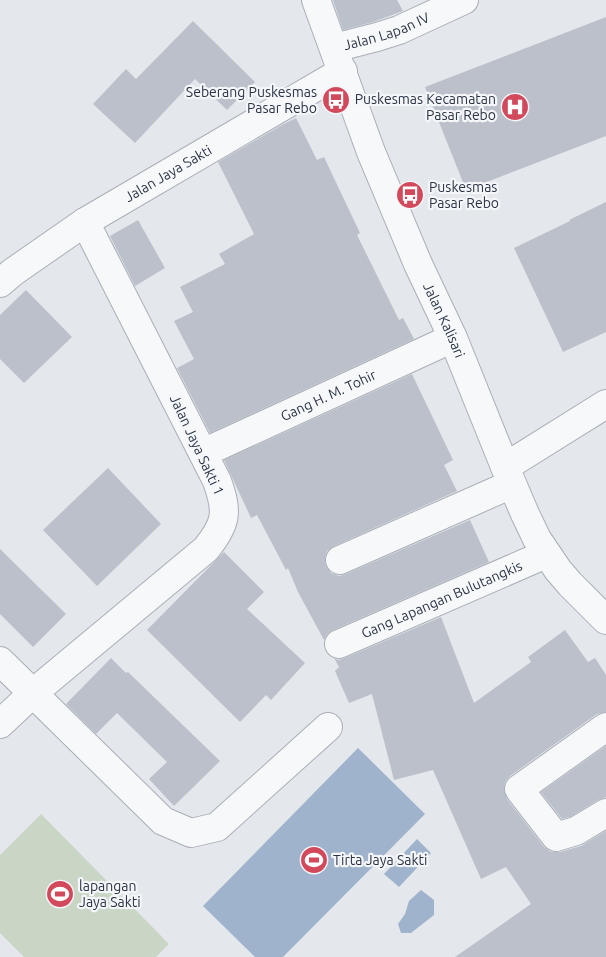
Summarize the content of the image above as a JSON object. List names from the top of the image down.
{
  "streets": {
    "street": [
      "Jalan Lapan IV",
      "Jalan Jaya Sakti",
      "Jalan Kalisari",
      "Gang H. M. Tohir",
      "Jalan Jaya Sakti 1",
      "Gang Lapangan Bulutangkis"
    ]
  },
  "crossings": [
    ["Jalan Lapan IV", "Jalan Jaya Sakti"],
    ["Jalan Lapan IV", "Jalan Kalisari"],
    ["Jalan Jaya Sakti", "Jalan Kalisari"],
    ["Jalan Jaya Sakti", "Jalan Jaya Sakti 1"],
    ["Jalan Kalisari", "Gang H. M. Tohir"],
    ["Jalan Kalisari", "Gang Lapangan Bulutangkis"],
    ["Gang H. M. Tohir", "Jalan Jaya Sakti 1"]
  ],
  "places": {
    "bus stop": ["Seberang Puskesmas Pasar Rebo", "Puskesmas Pasar Rebo"],
    "hospital": ["Puskesmas Kecamatan Pasar Rebo"],
    "sports": ["Tirta Jaya Sakti", "lapangan Jaya Sakti"]
  }
}
